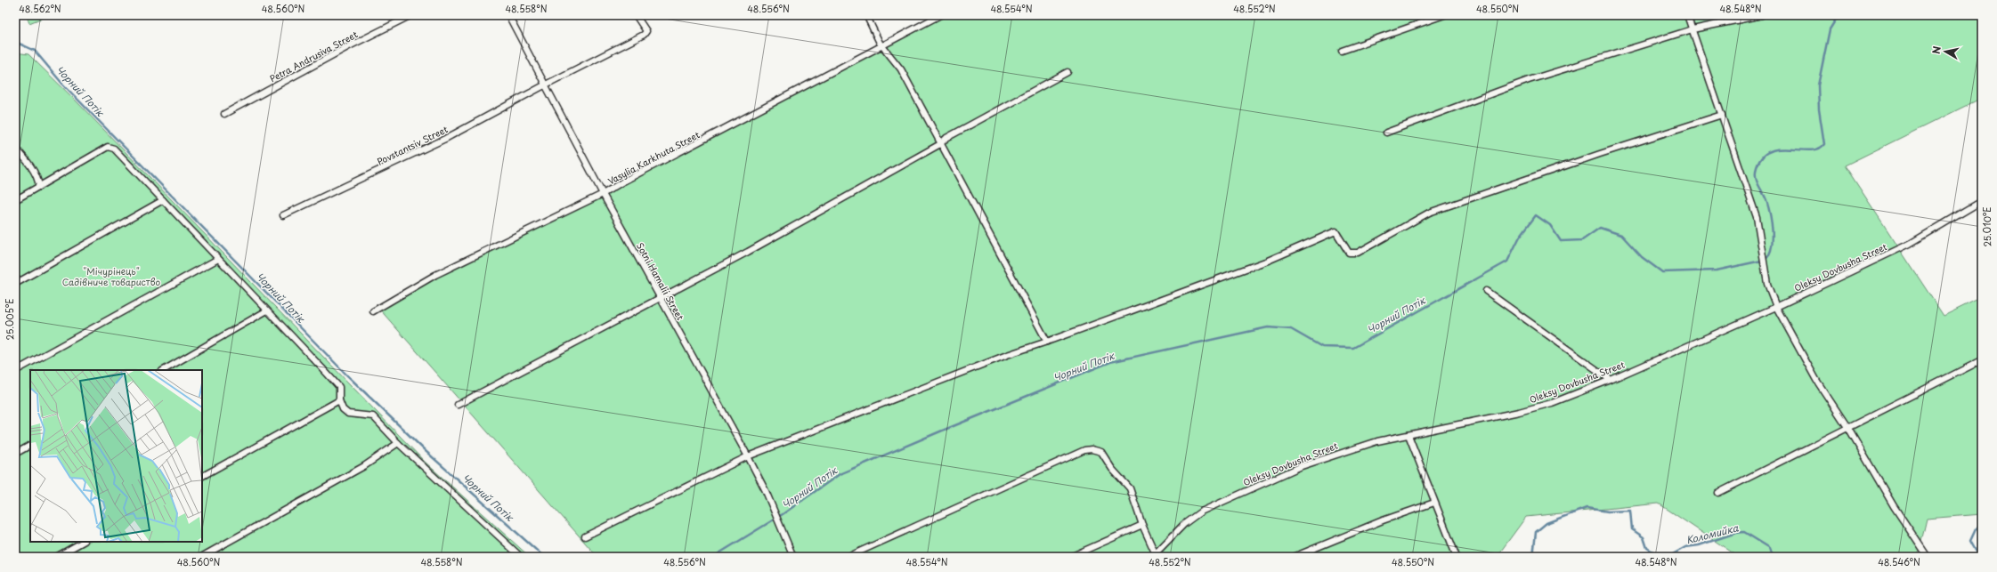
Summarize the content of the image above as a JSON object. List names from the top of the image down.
{
  "streets": {
    "street": [
      "Petra Andrusiva Street",
      "Povstantsiv Street",
      "Vasylia Karkhuta Street",
      "Oleksy Dovbusha Street",
      "Sotni Hamalii Street"
    ]
  },
  "crossings": [
    ["Povstantsiv Street", "Sotni Hamalii Street"],
    ["Vasylia Karkhuta Street", "Sotni Hamalii Street"]
  ],
  "water": ["Чорний Потік", "Коломийка"],
  "parks": ["\"Мічурінець\" Садівниче товариство"],
  "north": "left",
  "coordinates": [
    "48.562°N",
    "48.560°N",
    "48.558°N",
    "48.556°N",
    "48.554°N",
    "48.552°N",
    "48.550°N",
    "48.548°N",
    "25.010°E",
    "25.005°E",
    "48.546°N"
  ]
}
